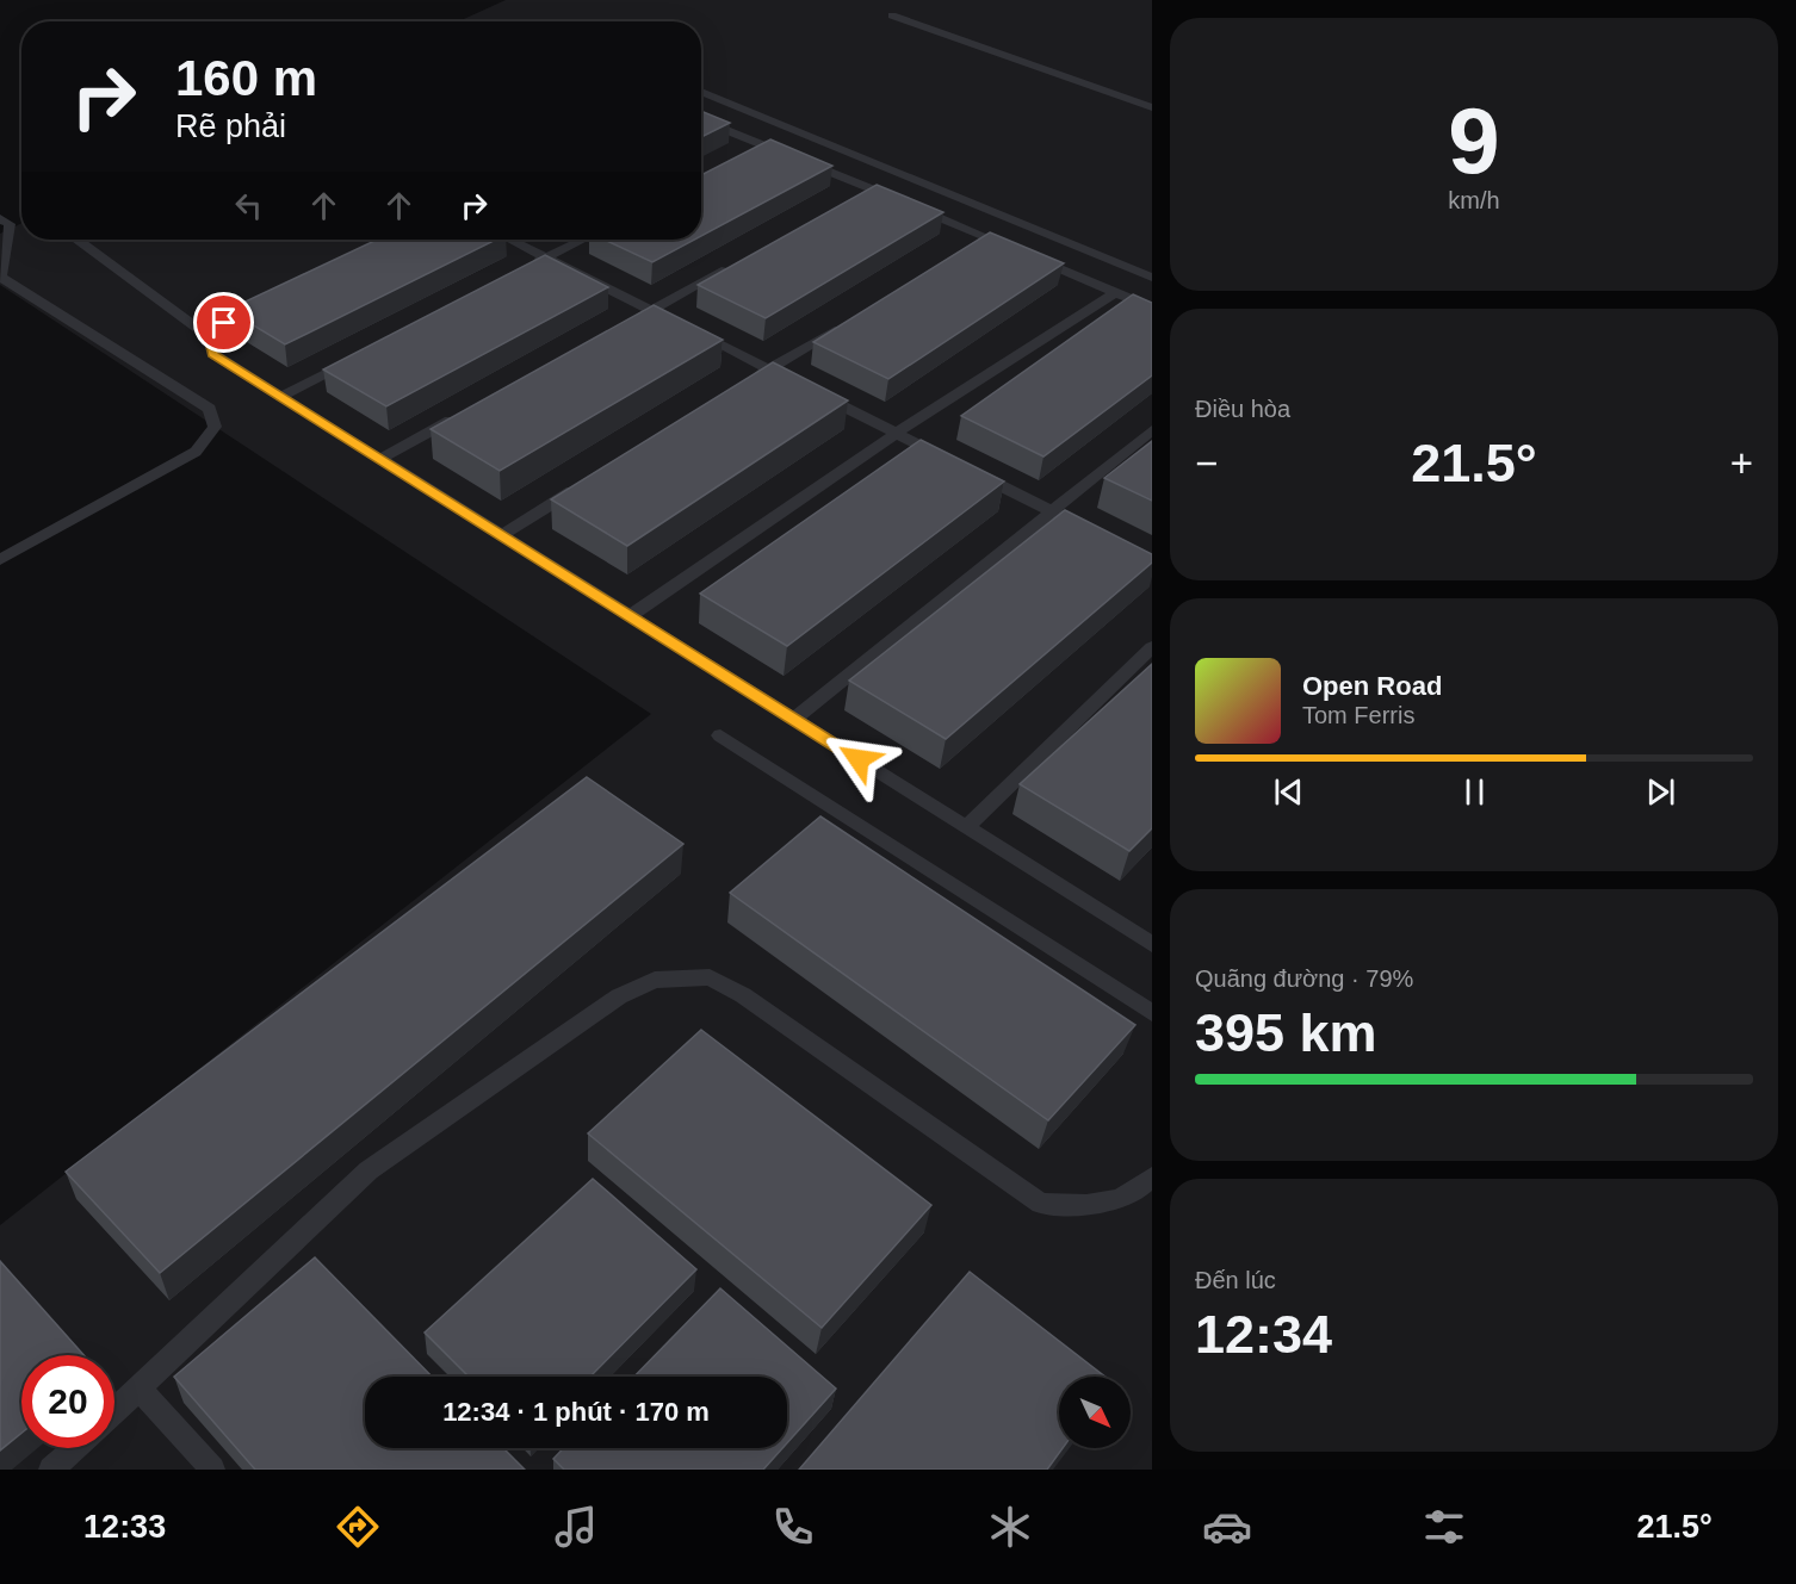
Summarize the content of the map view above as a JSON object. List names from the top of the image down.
{
  "north": "bottom right",
  "page": {
    "tile": [
      ["9", "km/h"],
      "Điều hòa",
      ["Quãng đường · 79%", "395 km"],
      ["Đến lúc", "12:34"]
    ],
    "turn": ["160 m", "Rẽ phải"],
    "heat": ["−", "21.5°", "+"],
    "song": ["Open Road", "Tom Ferris"],
    "limit": "20",
    "trip": "12:34 · 1 phút · 170 m",
    "tabs": ["12:33", "21.5°"]
  }
}
